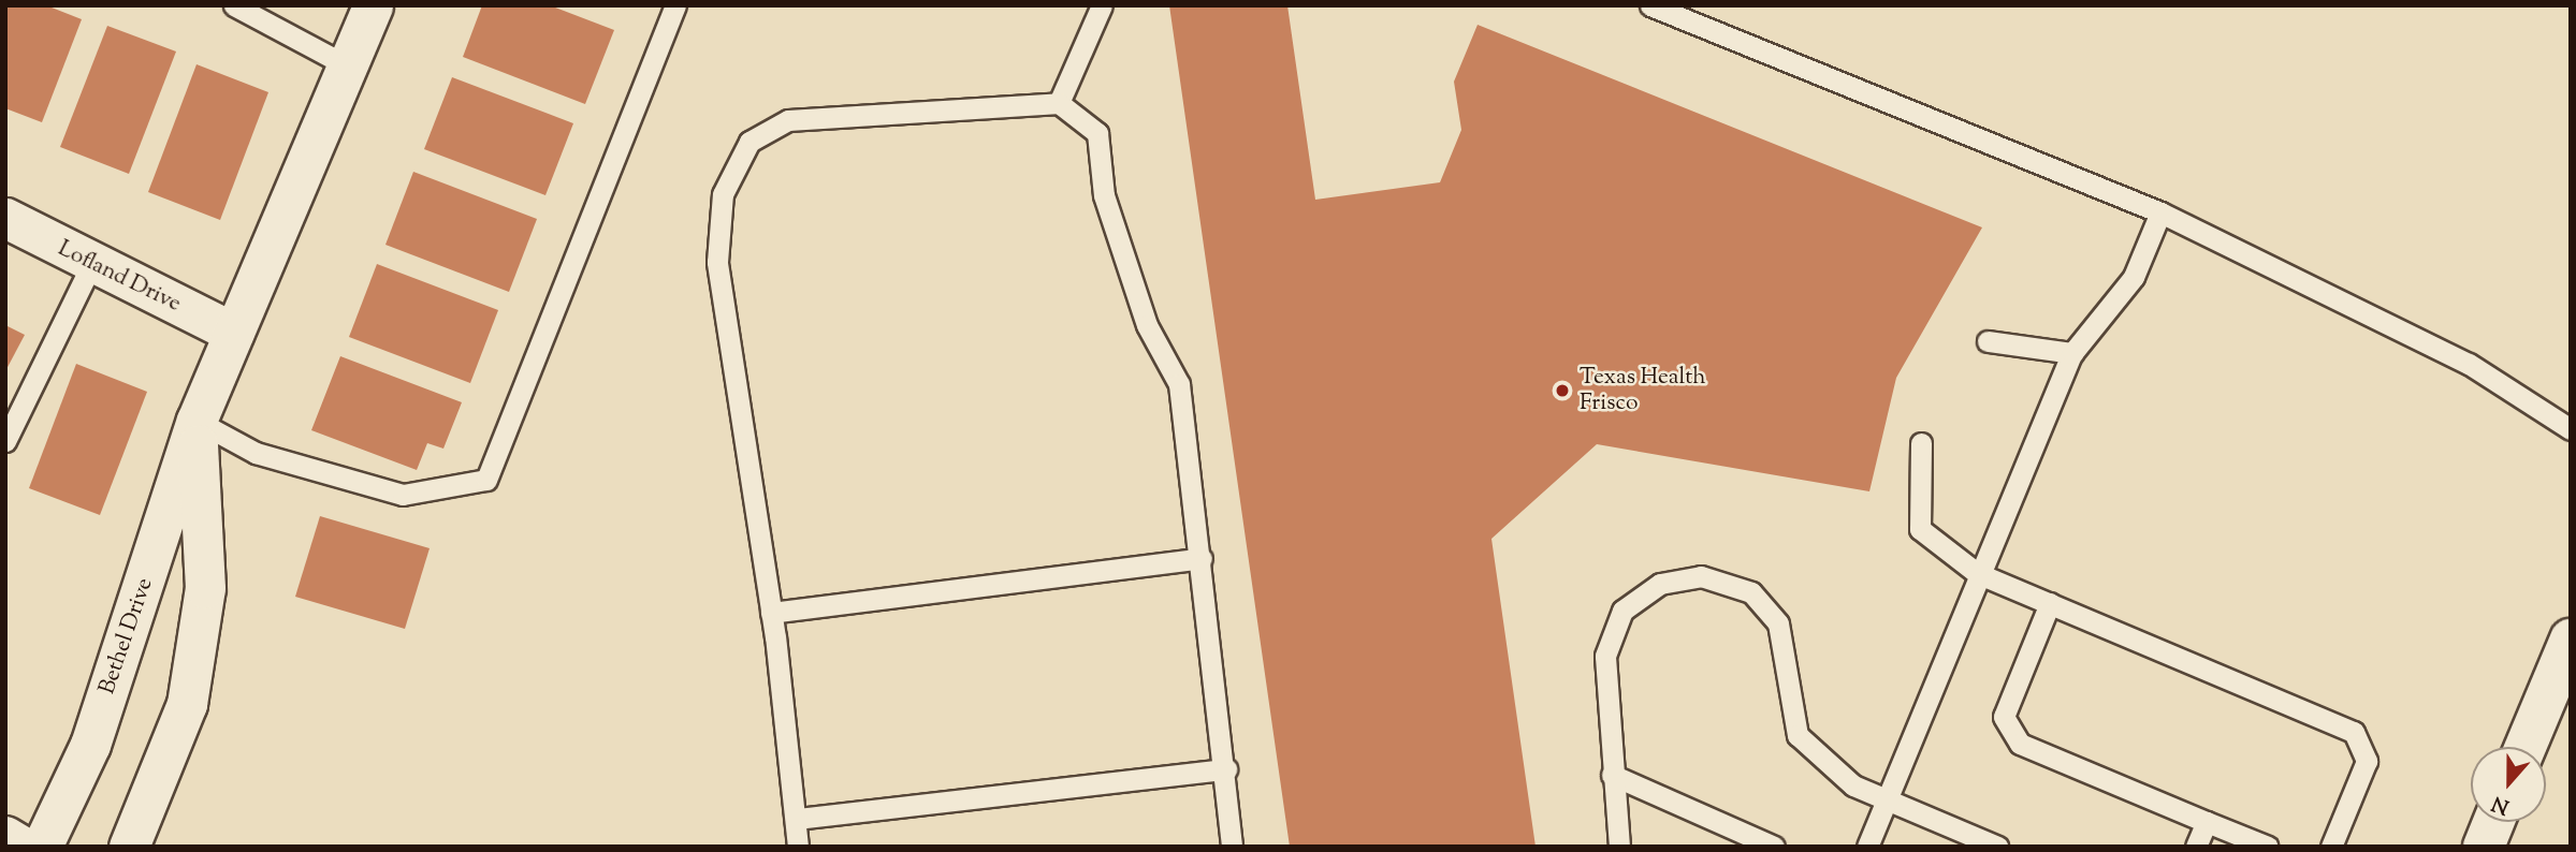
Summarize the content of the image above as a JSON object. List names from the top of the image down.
{
  "streets": {
    "street": ["Lofland Drive", "Bethel Drive"]
  },
  "crossings": [
    ["Lofland Drive", "Bethel Drive"]
  ],
  "places": ["Texas Health Frisco"],
  "north": "bottom"
}
